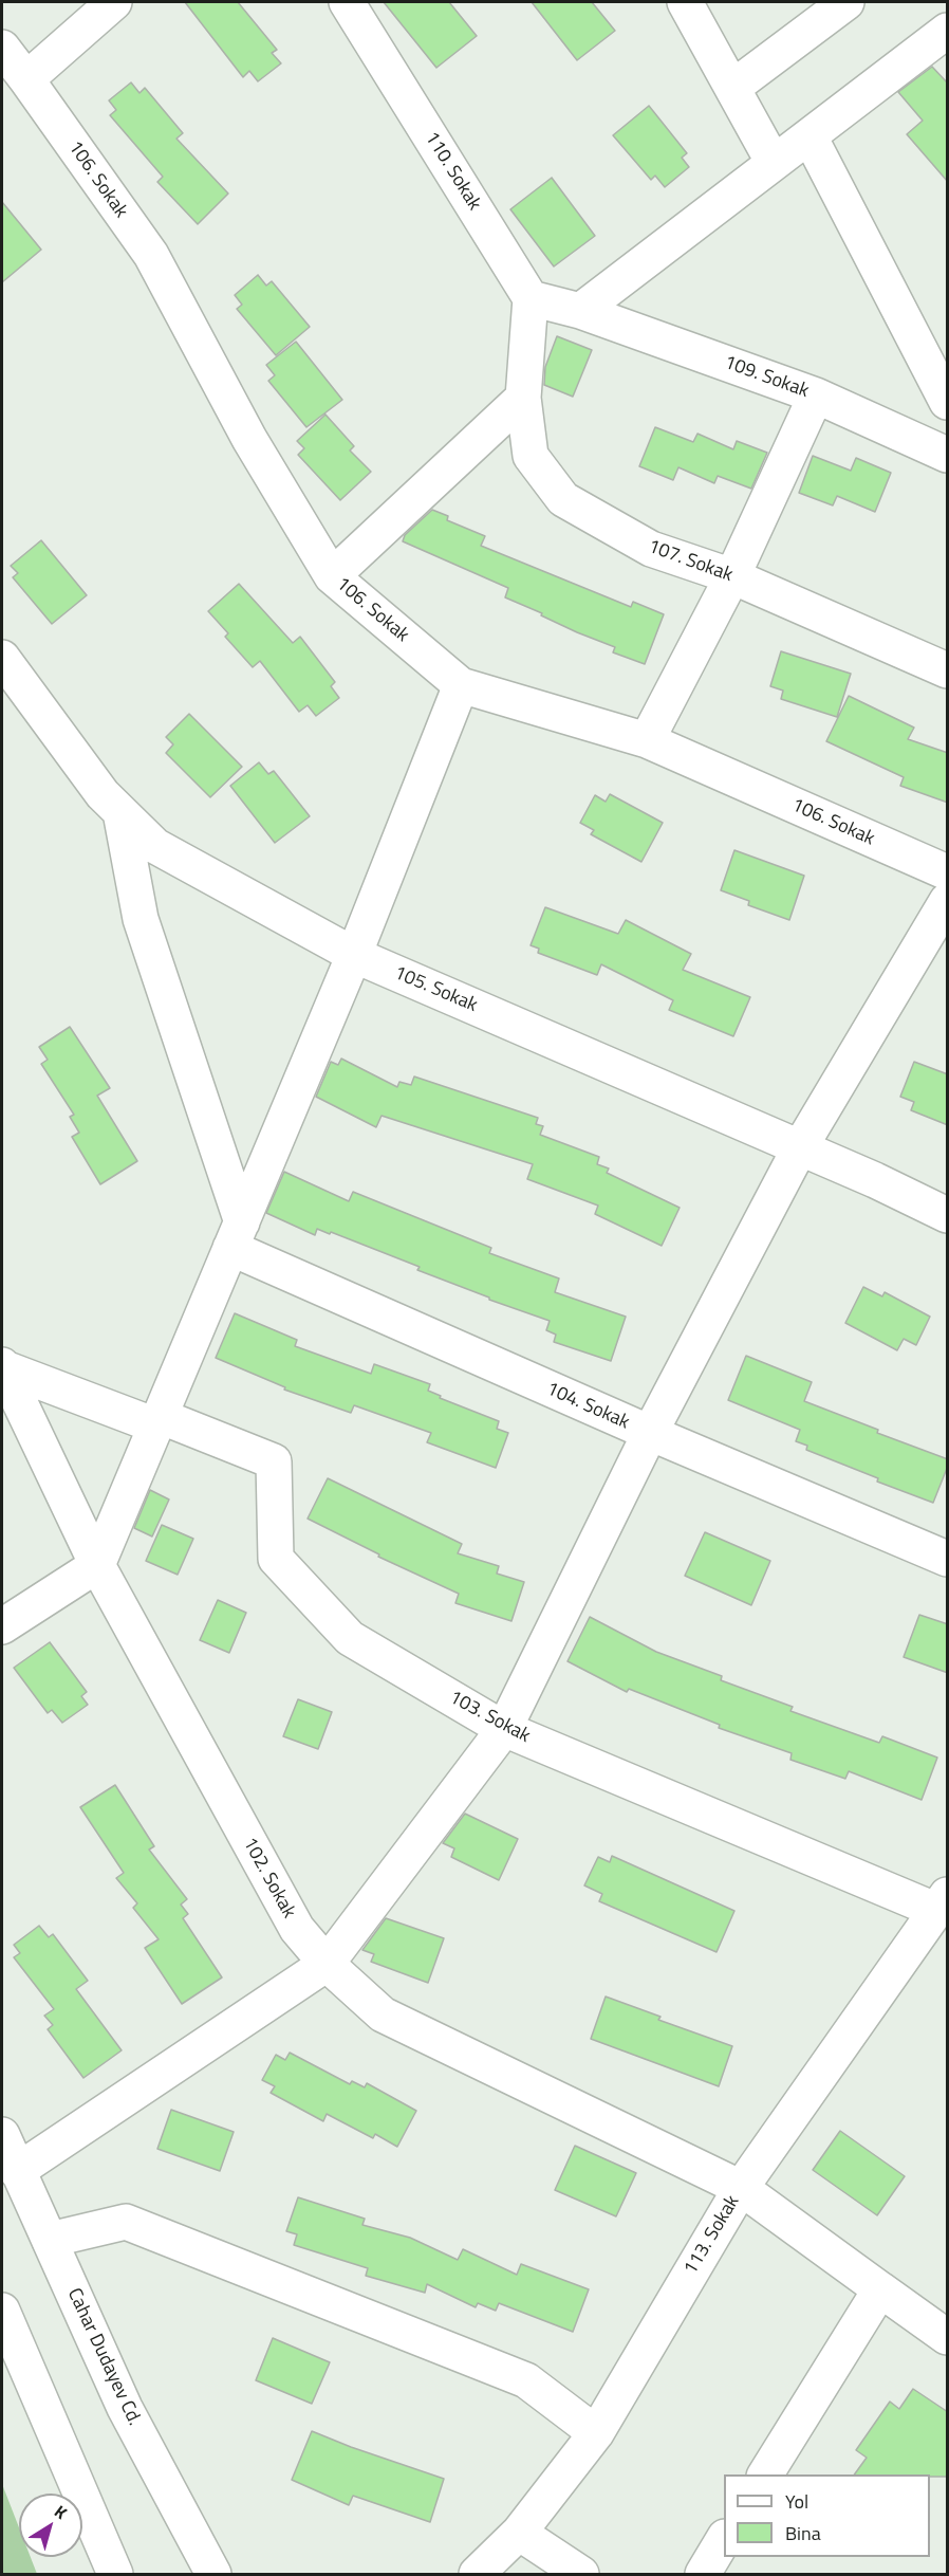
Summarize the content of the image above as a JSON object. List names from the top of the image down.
{
  "streets": {
    "street": [
      "110. Sokak",
      "106. Sokak",
      "109. Sokak",
      "107. Sokak",
      "105. Sokak",
      "104. Sokak",
      "103. Sokak",
      "102. Sokak",
      "113. Sokak",
      "Cahar Dudayev Cd."
    ]
  },
  "crossings": [
    ["110. Sokak", "107. Sokak"],
    ["103. Sokak", "113. Sokak"],
    ["102. Sokak", "113. Sokak"]
  ],
  "legend": ["Yol", "Bina"],
  "north": "top right"
}
